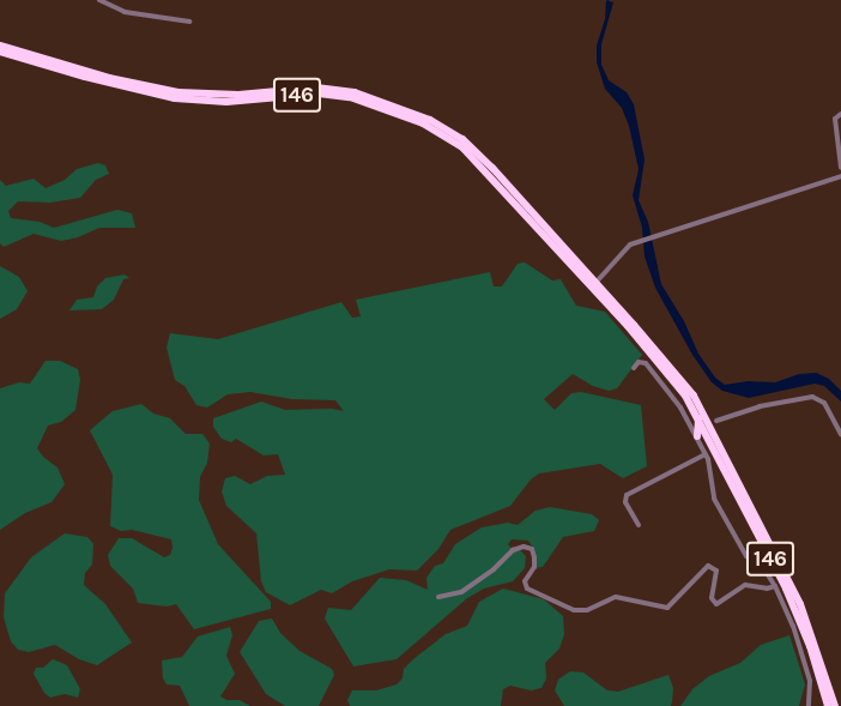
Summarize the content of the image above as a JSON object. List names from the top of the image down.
{
  "streets": {
    "highway": ["146"]
  }
}
